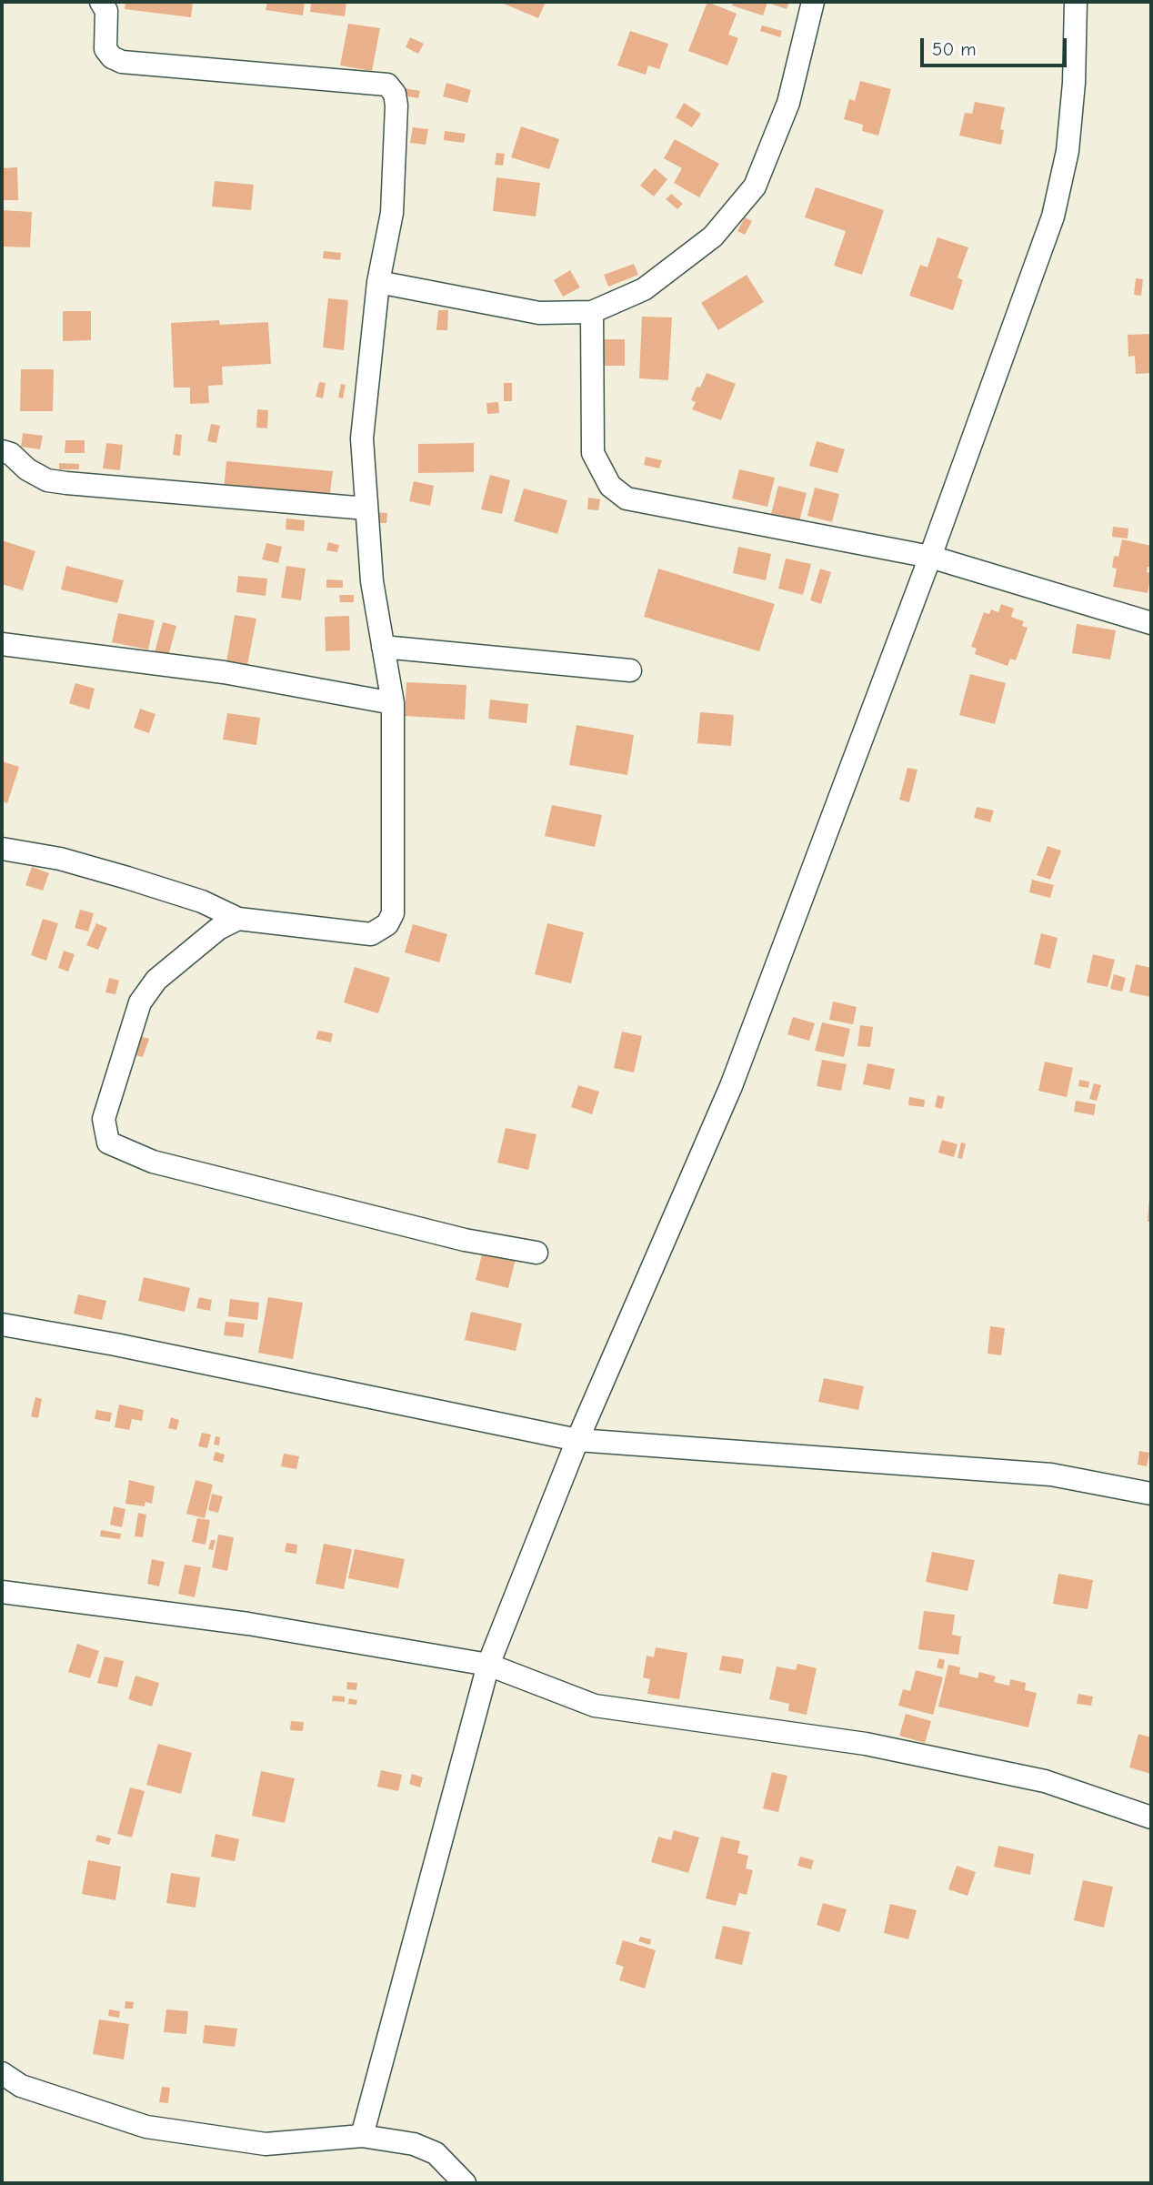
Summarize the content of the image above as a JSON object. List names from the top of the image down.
{
  "scale_bar": "50 m"
}
